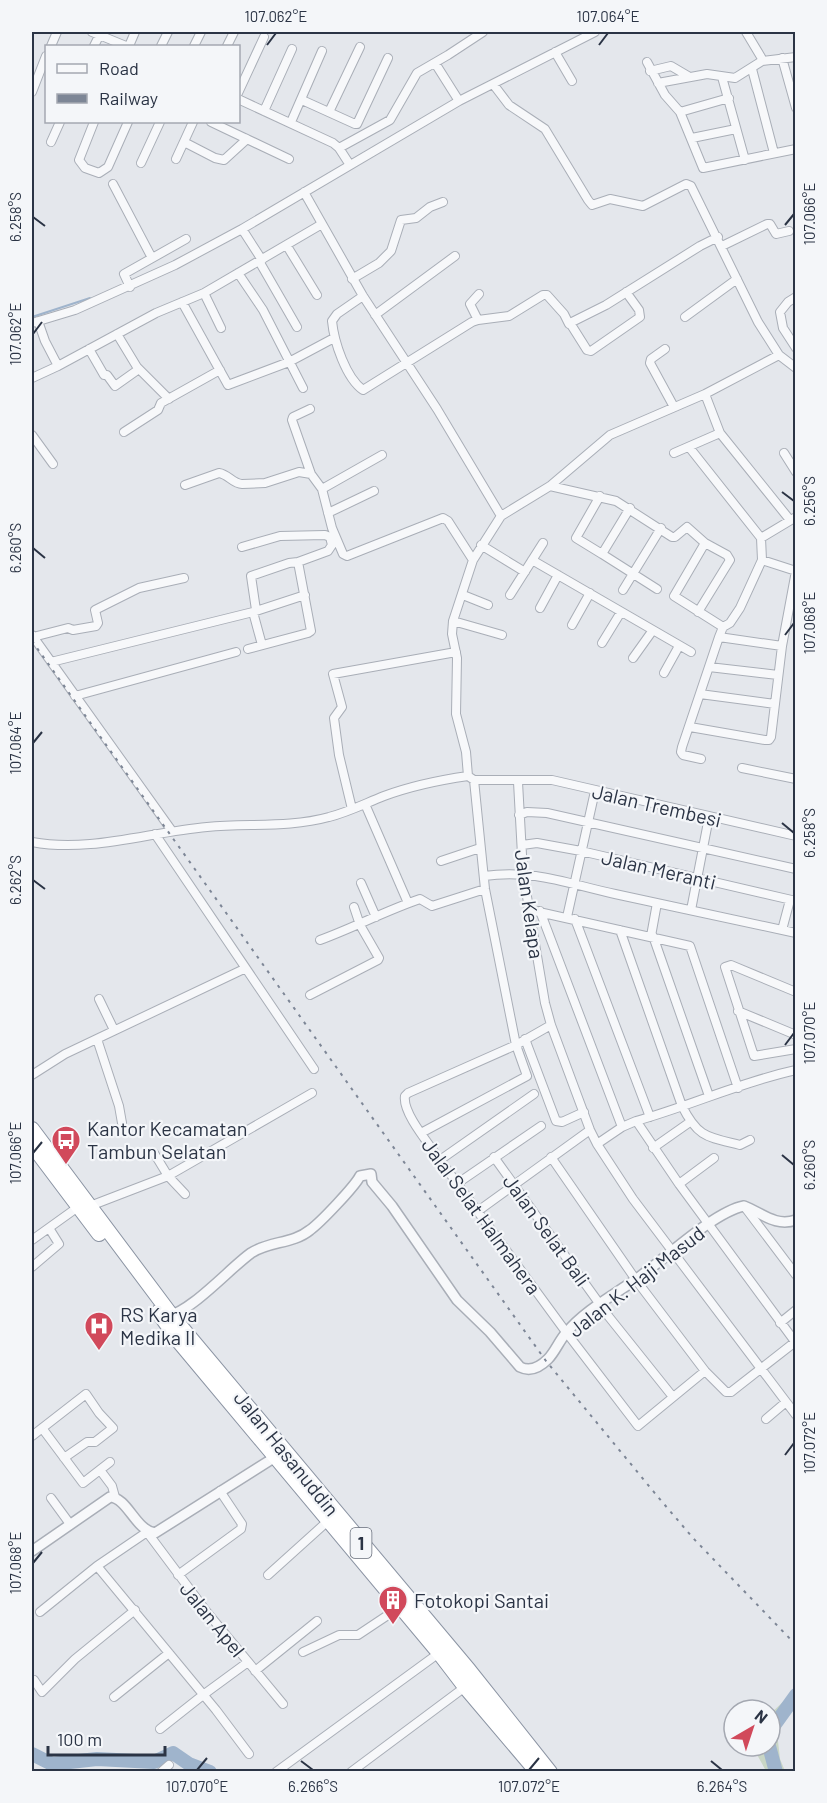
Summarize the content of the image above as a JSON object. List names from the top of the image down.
{
  "streets": {
    "highway": ["Jalan Hasanuddin", "1"],
    "street": [
      "Jalan Trembesi",
      "Jalan Meranti",
      "Jalan Kelapa",
      "Jalal Selat Halmahera",
      "Jalan Selat Bali",
      "Jalan K. Haji Masud",
      "Jalan Apel"
    ]
  },
  "crossings": [
    ["Jalan Trembesi", "Jalan Kelapa"],
    ["Jalan Meranti", "Jalan Kelapa"],
    ["Jalan Kelapa", "Jalan K. Haji Masud"],
    ["Jalal Selat Halmahera", "Jalan Selat Bali"],
    ["Jalal Selat Halmahera", "Jalan K. Haji Masud"],
    ["Jalan Selat Bali", "Jalan K. Haji Masud"],
    ["Jalan K. Haji Masud", "Jalan Hasanuddin"]
  ],
  "places": {
    "bus stop": ["Kantor Kecamatan Tambun Selatan"],
    "hospital": ["RS Karya Medika II"],
    "building": ["Fotokopi Santai"]
  },
  "legend": ["Road", "Railway"],
  "scale_bar": "100 m",
  "north": "top right",
  "coordinates": [
    "107.062°E",
    "107.064°E",
    "107.066°E",
    "6.258°S",
    "6.256°S",
    "6.260°S",
    "107.068°E",
    "6.262°S",
    "107.070°E",
    "107.072°E",
    "6.266°S",
    "6.264°S"
  ]
}
